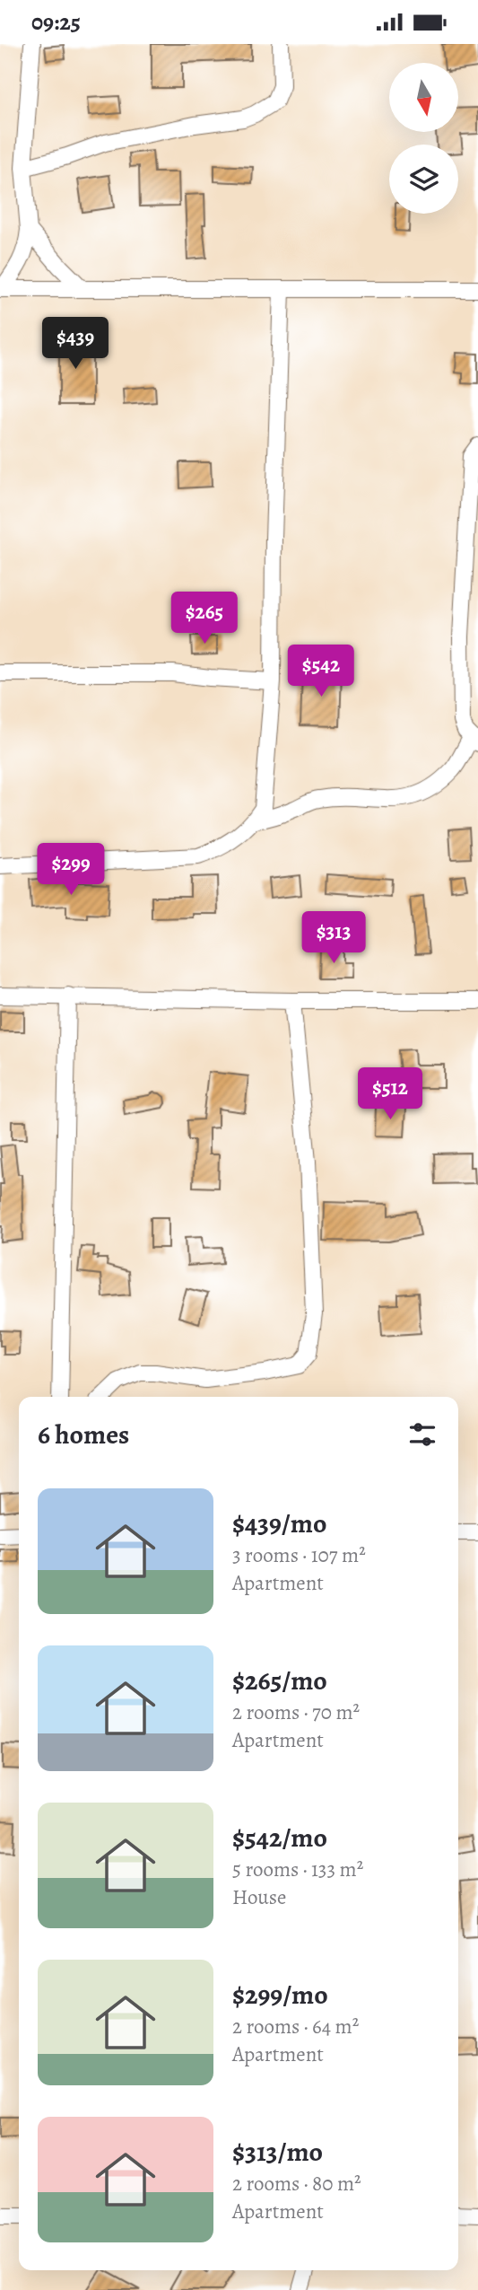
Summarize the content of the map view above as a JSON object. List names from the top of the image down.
{
  "north": "bottom",
  "page": {
    "status": "09:25",
    "price": [
      "$439",
      "$265",
      "$542",
      "$299",
      "$313",
      "$512"
    ],
    "heading": "6 homes",
    "list": [
      {
        "name": "$439/mo",
        "note": "3 rooms · 107 m² · Apartment"
      },
      {
        "name": "$265/mo",
        "note": "2 rooms · 70 m² · Apartment"
      },
      {
        "name": "$542/mo",
        "note": "5 rooms · 133 m² · House"
      },
      {
        "name": "$299/mo",
        "note": "2 rooms · 64 m² · Apartment"
      },
      {
        "name": "$313/mo",
        "note": "2 rooms · 80 m² · Apartment"
      }
    ]
  }
}
